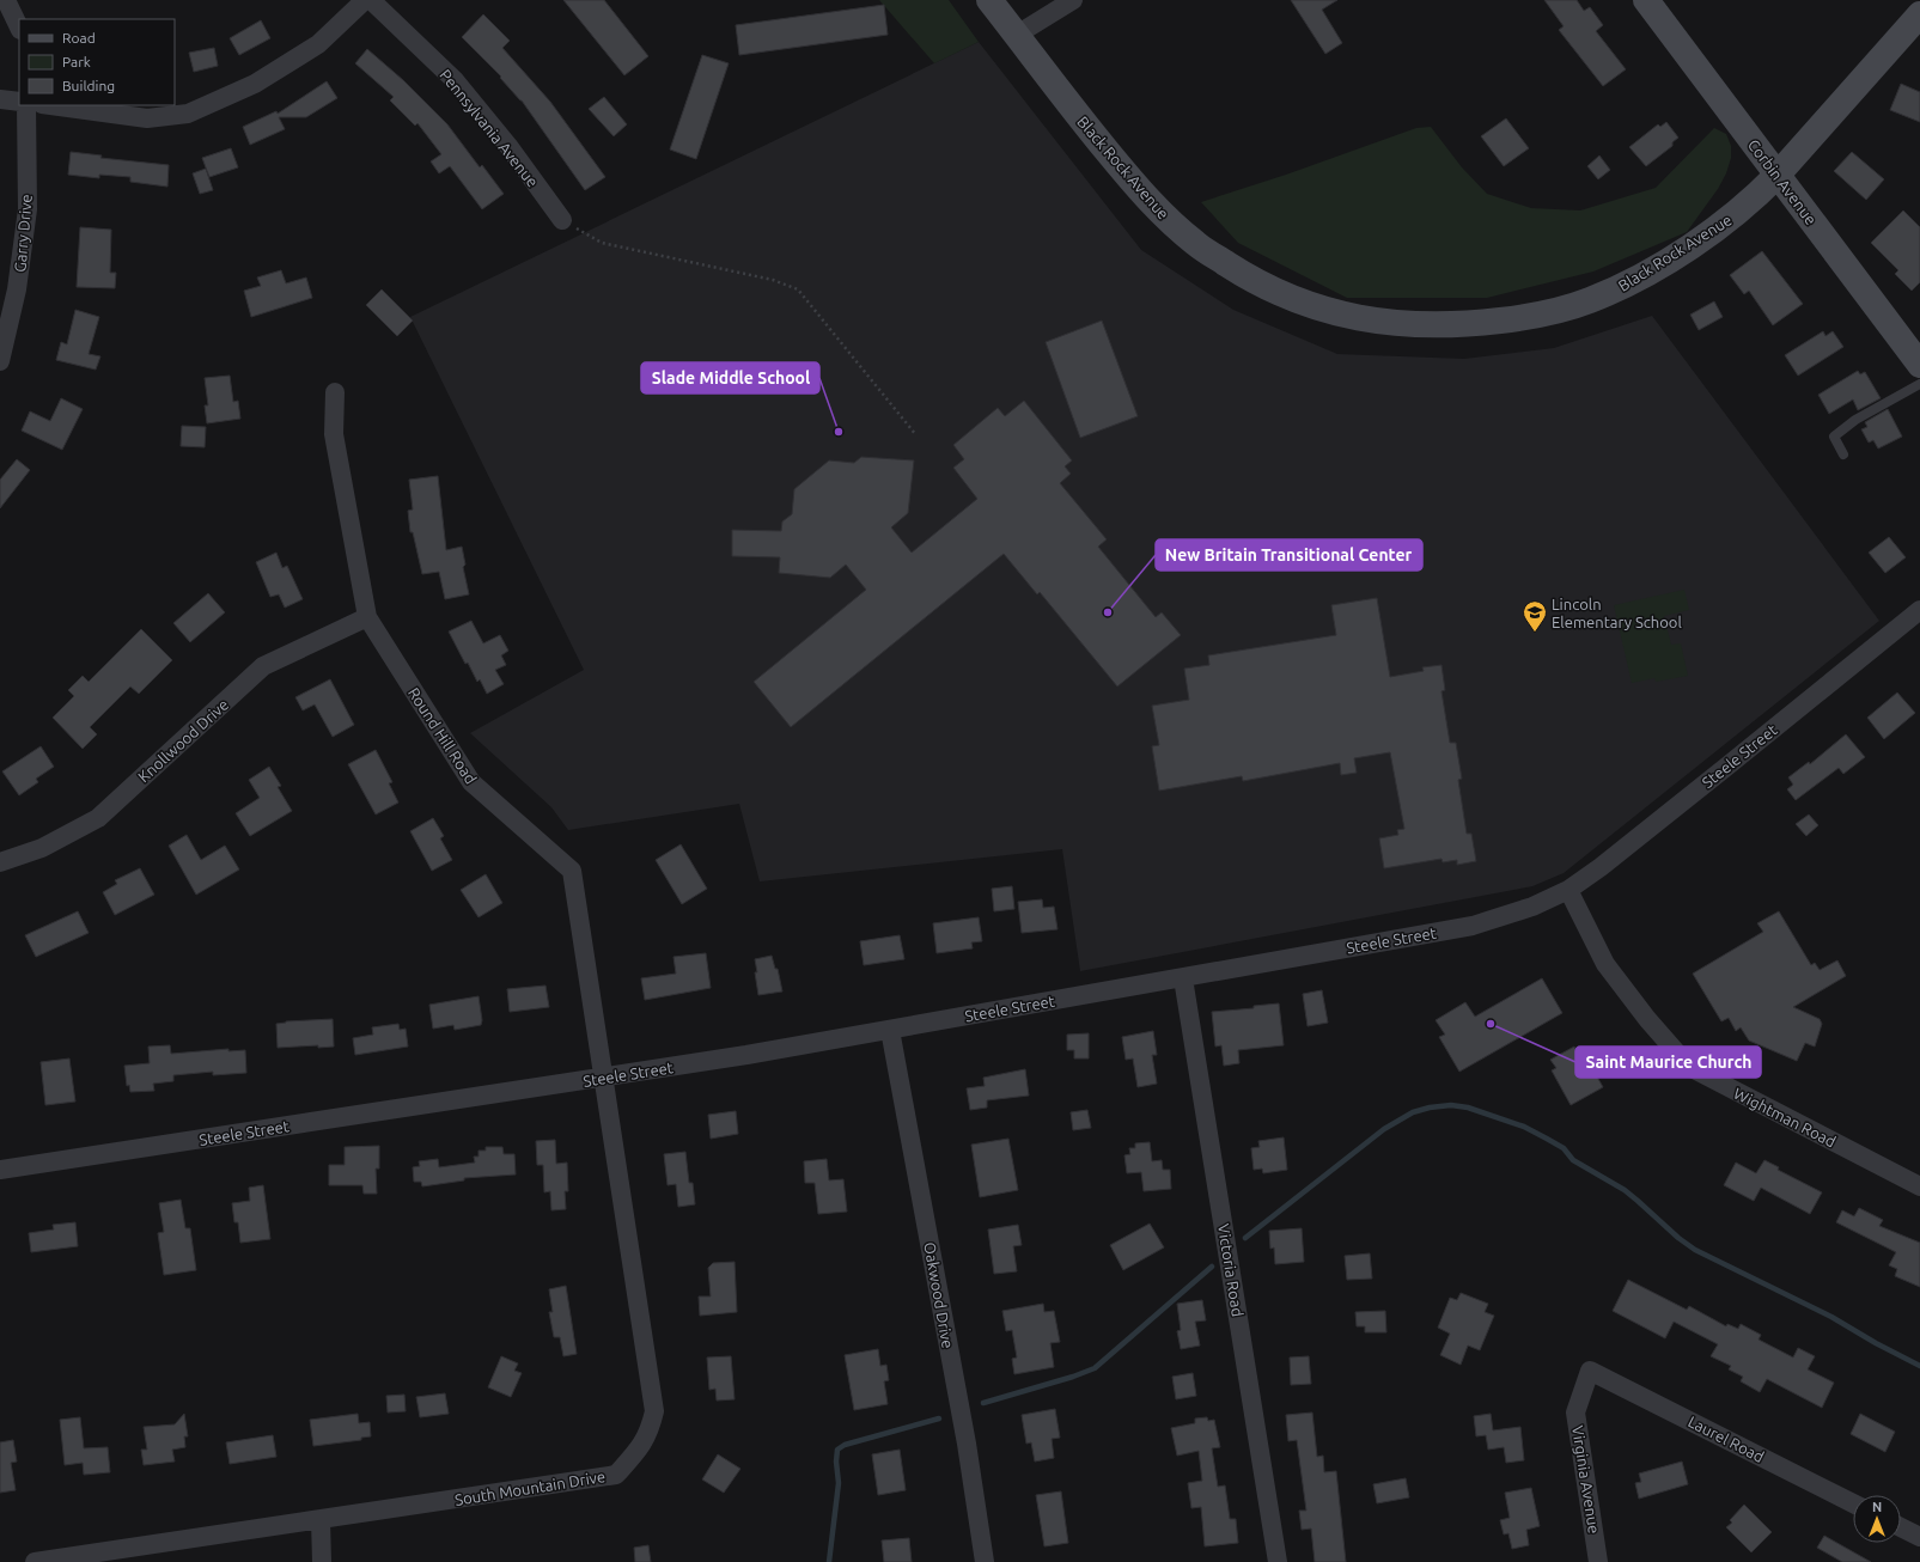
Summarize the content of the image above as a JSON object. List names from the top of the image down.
{
  "streets": {
    "street": [
      "Pennsylvania Avenue",
      "Black Rock Avenue",
      "Corbin Avenue",
      "Garry Drive",
      "Round Hill Road",
      "Knollwood Drive",
      "Steele Street",
      "Wightman Road",
      "Victoria Road",
      "Oakwood Drive",
      "Laurel Road",
      "Virginia Avenue",
      "South Mountain Drive"
    ]
  },
  "crossings": [
    ["Black Rock Avenue", "Corbin Avenue"],
    ["Round Hill Road", "Knollwood Drive"],
    ["Round Hill Road", "Steele Street"],
    ["Round Hill Road", "South Mountain Drive"],
    ["Steele Street", "Wightman Road"],
    ["Steele Street", "Victoria Road"],
    ["Steele Street", "Oakwood Drive"],
    ["Steele Street", "South Mountain Drive"],
    ["Laurel Road", "Virginia Avenue"]
  ],
  "places": {
    "other": ["Slade Middle School", "New Britain Transitional Center", "Saint Maurice Church"],
    "school or university": ["Lincoln Elementary School"]
  },
  "legend": ["Road", "Park", "Building"],
  "north": "top"
}
